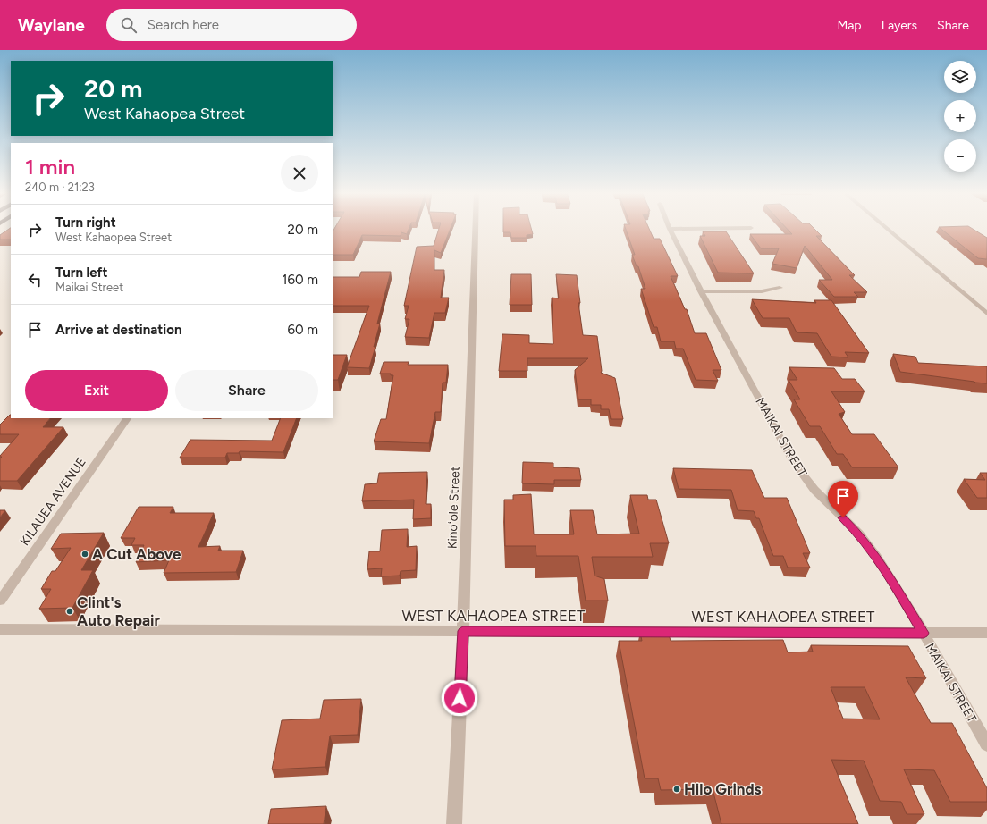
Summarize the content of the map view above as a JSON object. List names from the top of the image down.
{
  "streets": {
    "street": [
      "MAIKAI STREET",
      "KILAUEA AVENUE",
      "Kinoʻole Street",
      "WEST KAHAOPEA STREET"
    ]
  },
  "crossings": [
    ["MAIKAI STREET", "WEST KAHAOPEA STREET"],
    ["Kinoʻole Street", "WEST KAHAOPEA STREET"]
  ],
  "places": ["A Cut Above", "Clint's Auto Repair", "Hilo Grinds"],
  "page": {
    "header": "Waylane",
    "search": "Search here",
    "nav": ["Map", "Layers", "Share"],
    "map_buttons": ["+", "−"],
    "turn": ["20 m", "West Kahaopea Street"],
    "heading": ["1 min", "240 m · 21:23"],
    "list": [
      {
        "name": "Turn right",
        "note": "West Kahaopea Street",
        "value": "20 m"
      },
      {
        "name": "Turn left",
        "note": "Maikai Street",
        "value": "160 m"
      },
      {
        "name": "Arrive at destination",
        "value": "60 m"
      }
    ],
    "buttons": ["Exit", "Share"]
  }
}
